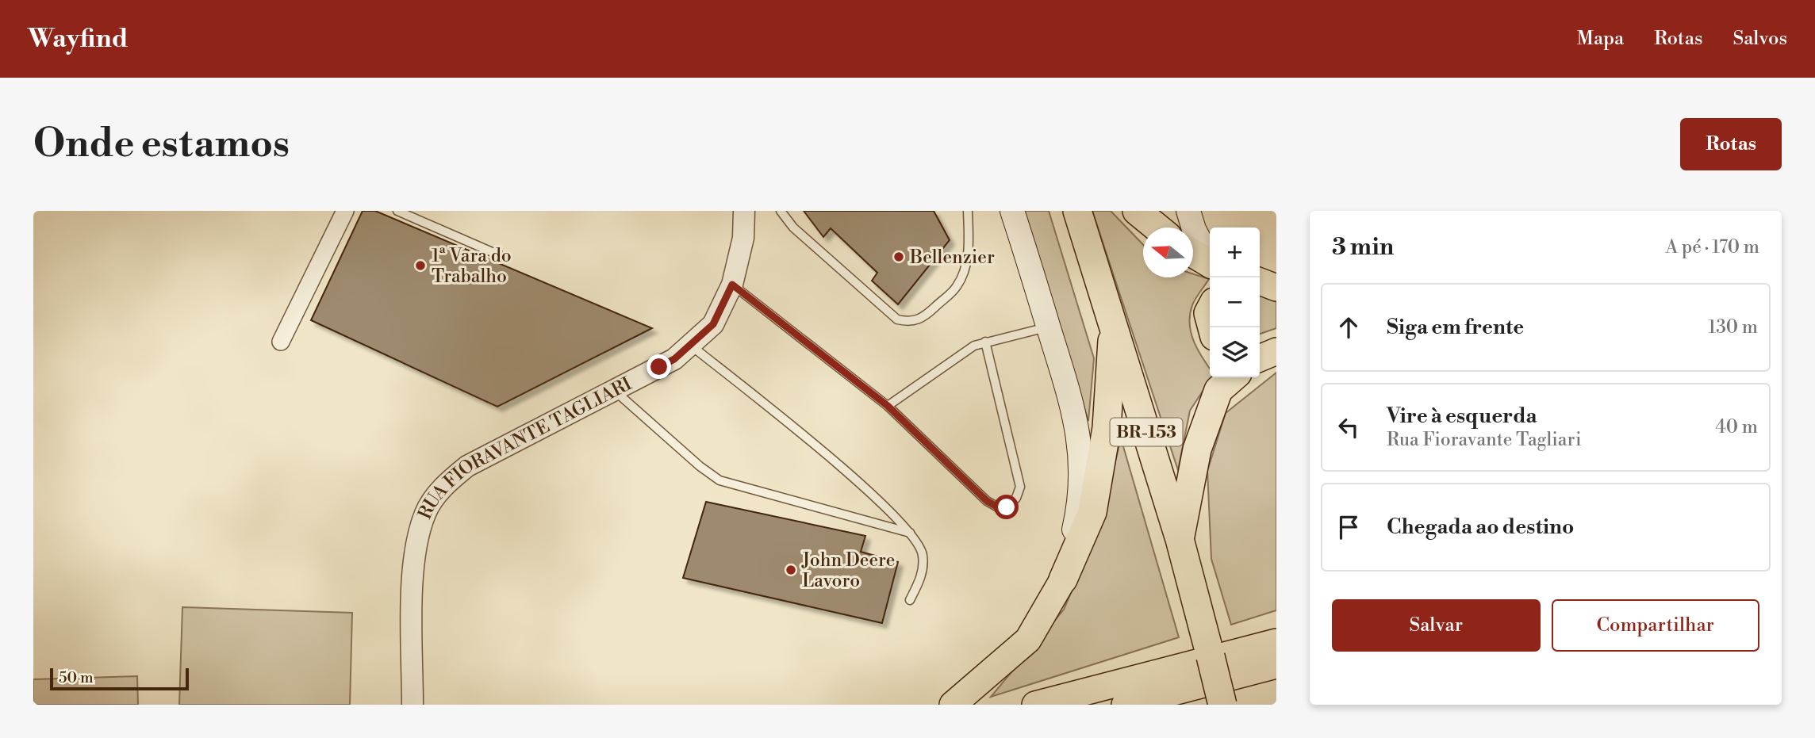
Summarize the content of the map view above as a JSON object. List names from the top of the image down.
{
  "streets": {
    "highway": ["BR-153"],
    "street": ["RUA FIORAVANTE TAGLIARI"]
  },
  "places": ["Bellenzier", "1ª Vara do Trabalho", "John Deere Lavoro"],
  "scale_bar": "50 m",
  "north": "left",
  "page": {
    "header": "Wayfind",
    "nav": ["Mapa", "Rotas", "Salvos"],
    "buttons": [
      "Rotas",
      ["Salvar", "Compartilhar"]
    ],
    "title": "Onde estamos",
    "heading": ["3 min", "A pé · 170 m"],
    "map_buttons": ["+", "−"],
    "list": [
      ["Siga em frente", "130 m"],
      ["Vire à esquerda", "Rua Fioravante Tagliari", "40 m"],
      "Chegada ao destino"
    ],
    "scale": "50 m"
  }
}
